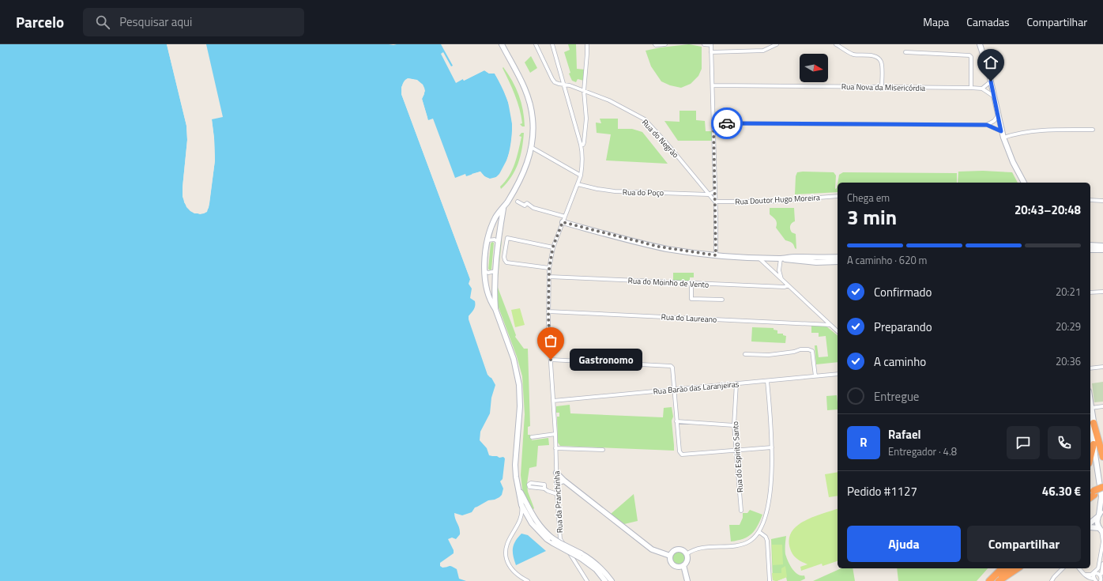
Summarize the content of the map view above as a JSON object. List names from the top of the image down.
{
  "streets": {
    "street": [
      "Rua Nova da Misericórdia",
      "Rua do Negrão",
      "Rua do Poço",
      "Rua Doutor Hugo Moreira",
      "Rua do Moinho de Vento",
      "Rua do Laureano",
      "Rua Barão das Laranjeiras",
      "Rua do Espirito Santo",
      "Rua da Pranchinha"
    ]
  },
  "crossings": [
    ["Rua do Negrão", "Rua do Poço"],
    ["Rua do Negrão", "Rua Doutor Hugo Moreira"],
    ["Rua do Poço", "Rua da Pranchinha"],
    ["Rua do Moinho de Vento", "Rua da Pranchinha"],
    ["Rua do Laureano", "Rua da Pranchinha"],
    ["Rua Barão das Laranjeiras", "Rua do Espirito Santo"],
    ["Rua Barão das Laranjeiras", "Rua da Pranchinha"]
  ],
  "places": ["Gastronomo"],
  "north": "right",
  "page": {
    "header": "Parcelo",
    "search": "Pesquisar aqui",
    "nav": ["Mapa", "Camadas", "Compartilhar"],
    "heading": ["3 min", "Chega em", "20:43–20:48"],
    "panel": [
      "Rafael",
      "Entregador · 4.8",
      "Pedido #1127",
      "46.30 €"
    ],
    "bar": "A caminho · 620 m",
    "list": [
      ["Confirmado", "20:21"],
      ["Preparando", "20:29"],
      ["A caminho", "20:36"],
      "Entregue"
    ],
    "bubble": "Gastronomo",
    "round": "R",
    "buttons": ["Ajuda", "Compartilhar"]
  }
}
